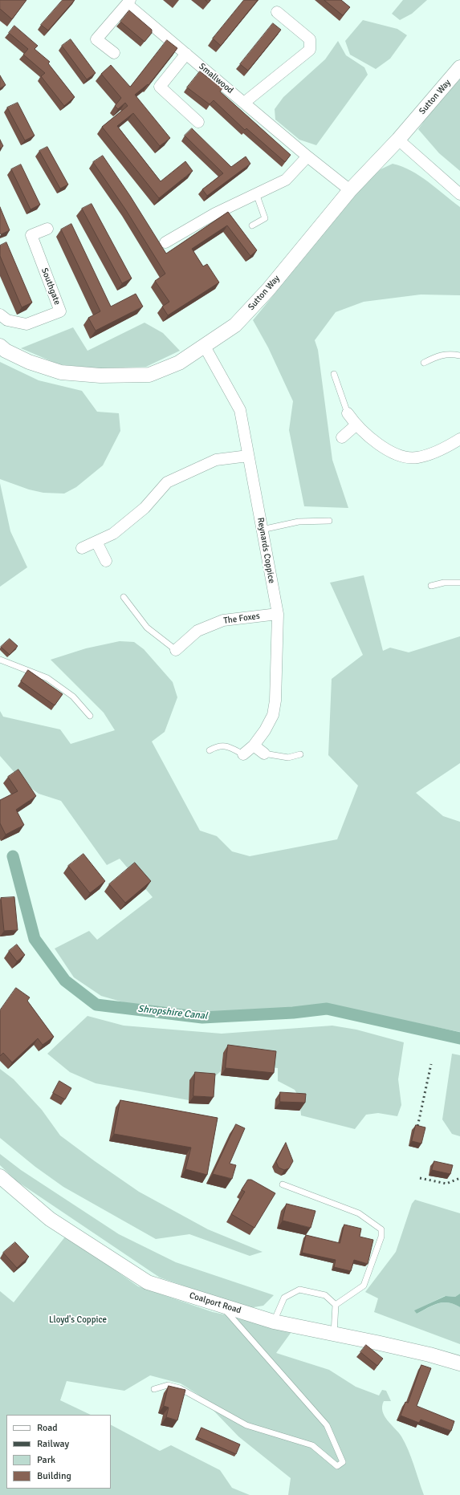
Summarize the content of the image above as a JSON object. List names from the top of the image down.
{
  "streets": {
    "street": [
      "Smallwood",
      "Sutton Way",
      "Southgate",
      "Reynards Coppice",
      "The Foxes",
      "Coalport Road"
    ]
  },
  "crossings": [
    ["Smallwood", "Sutton Way"],
    ["Sutton Way", "Reynards Coppice"],
    ["Reynards Coppice", "The Foxes"]
  ],
  "water": ["Shropshire Canal"],
  "parks": ["Lloyd's Coppice"],
  "legend": [
    "Road",
    "Railway",
    "Park",
    "Building"
  ]
}
